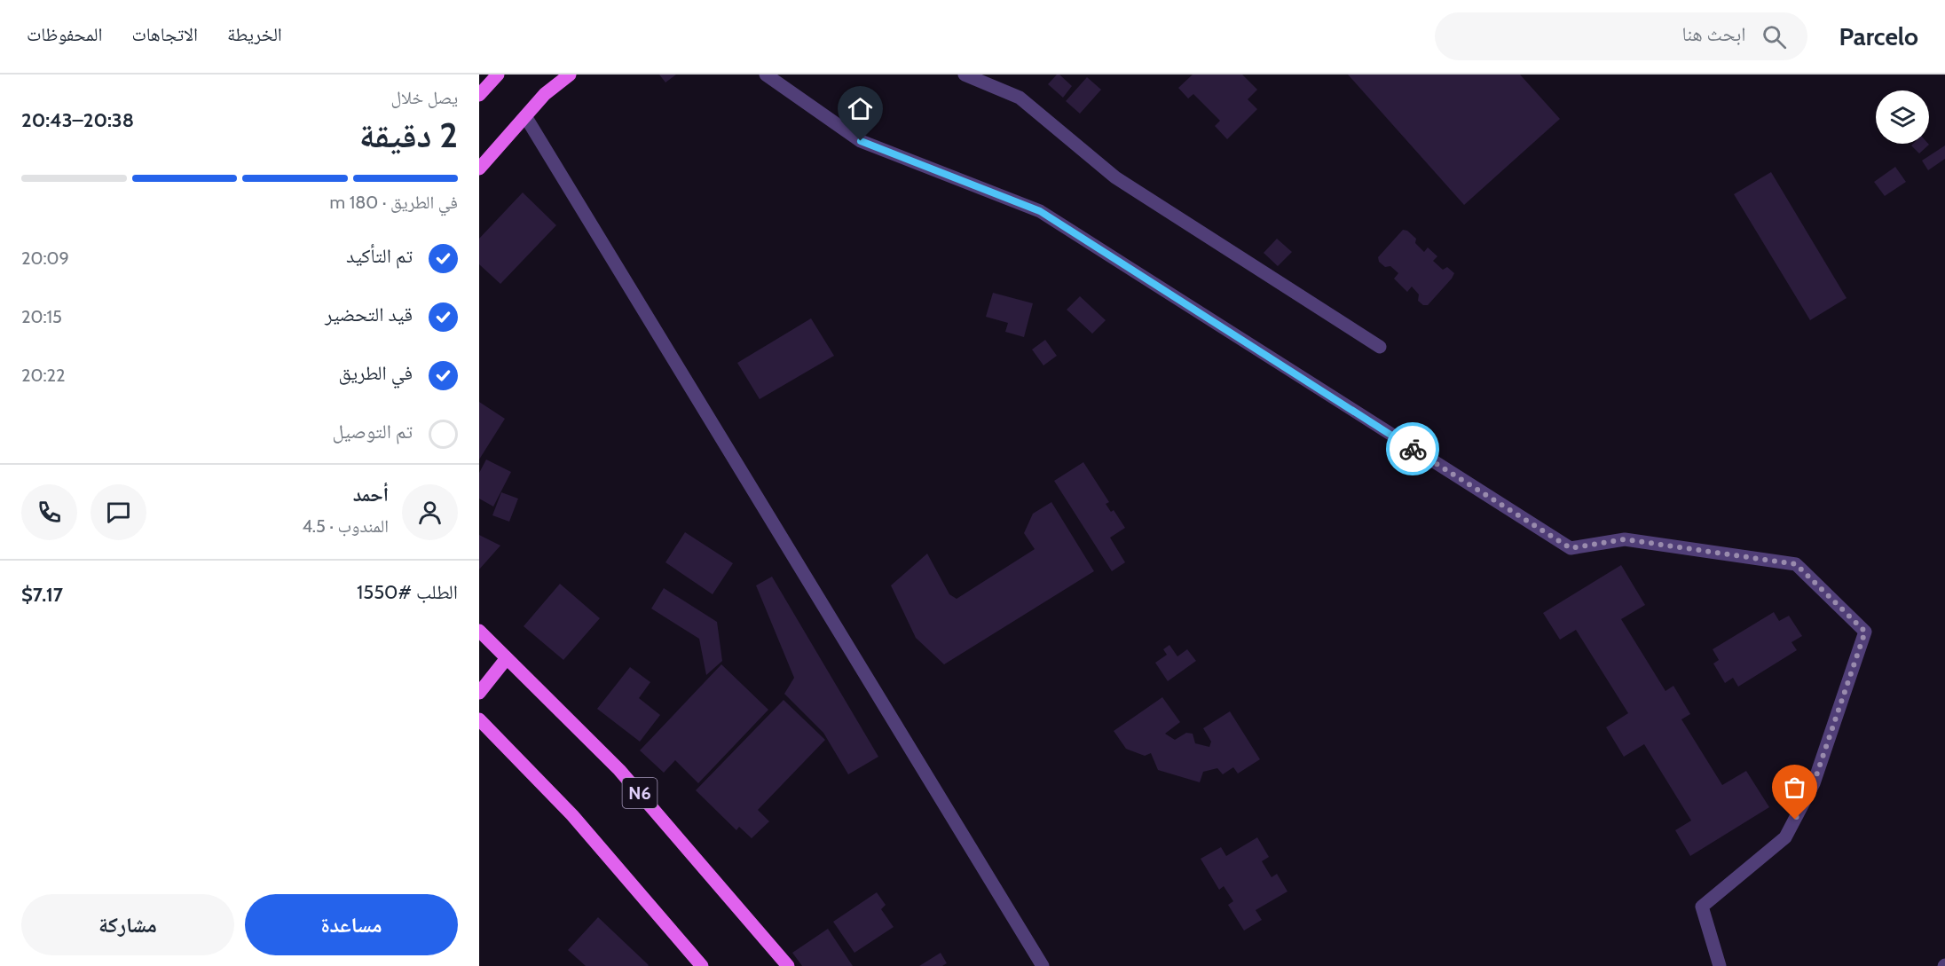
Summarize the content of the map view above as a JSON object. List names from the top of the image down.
{
  "streets": {
    "main road": ["N6"]
  },
  "page": {
    "header": "Parcelo",
    "search": "ابحث هنا",
    "nav": ["الخريطة", "الاتجاهات", "المحفوظات"],
    "heading": ["2 دقيقة", "يصل خلال", "20:38–20:43"],
    "panel": [
      "أحمد",
      "المندوب · 4.5",
      "الطلب #1550",
      "$7.17"
    ],
    "bar": "في الطريق · 180 m",
    "list": [
      ["تم التأكيد", "20:09"],
      ["قيد التحضير", "20:15"],
      ["في الطريق", "20:22"],
      "تم التوصيل"
    ],
    "buttons": ["مساعدة", "مشاركة"]
  }
}
